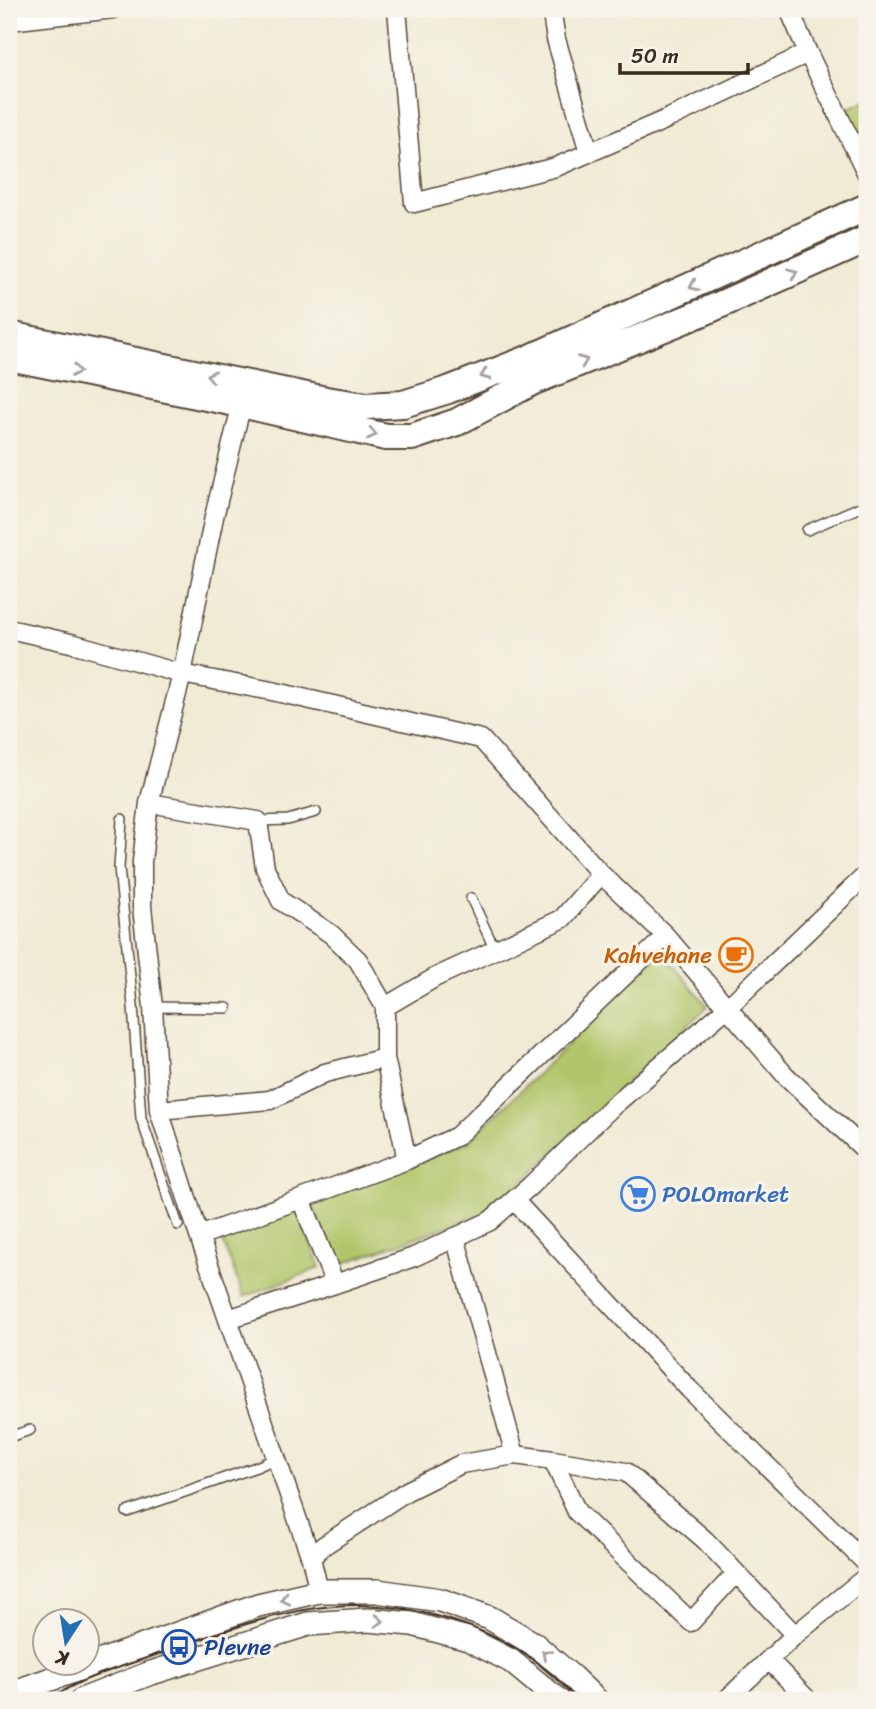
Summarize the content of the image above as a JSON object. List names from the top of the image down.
{
  "places": {
    "cafe": ["Kahvehane"],
    "supermarket": ["POLOmarket"],
    "bus stop": ["Plevne"]
  },
  "scale_bar": "50 m",
  "north": "bottom"
}
